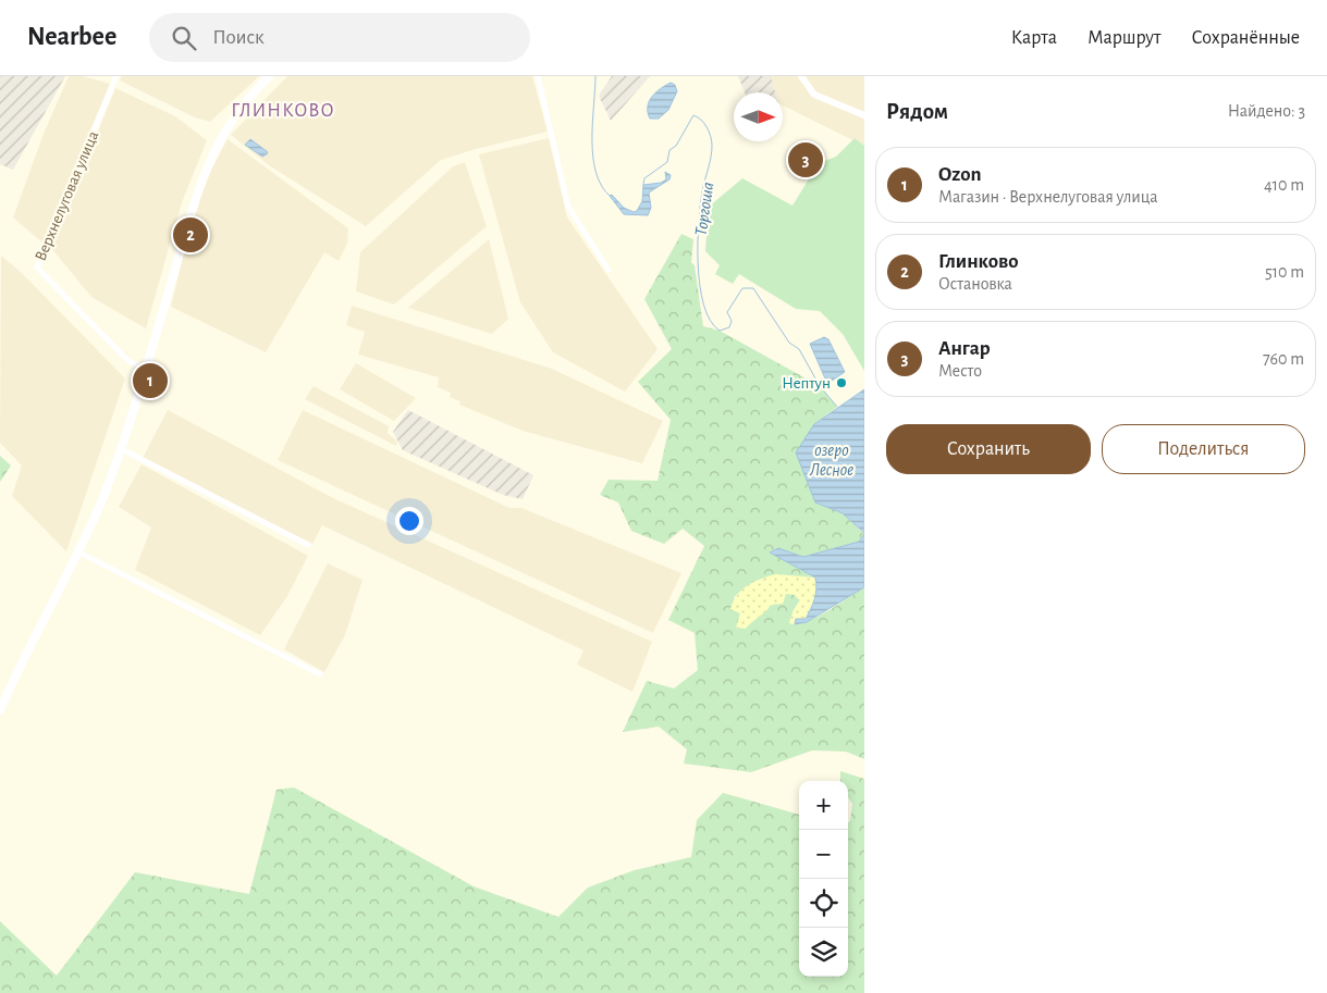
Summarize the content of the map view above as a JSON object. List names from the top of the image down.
{
  "streets": {
    "street": ["Верхнелуговая улица"]
  },
  "districts": ["ГЛИНКОВО"],
  "water": ["Торгоша", "озеро Лесное"],
  "places": ["Нептун"],
  "north": "right",
  "page": {
    "header": "Nearbee",
    "search": "Поиск",
    "nav": ["Карта", "Маршрут", "Сохранённые"],
    "heading": ["Рядом", "Найдено: 3"],
    "pins": ["3", "2", "1"],
    "list": [
      {
        "mark": "1",
        "name": "Ozon",
        "note": "Магазин · Верхнелуговая улица",
        "value": "410 m"
      },
      {
        "mark": "2",
        "name": "Глинково",
        "note": "Остановка",
        "value": "510 m"
      },
      {
        "mark": "3",
        "name": "Ангар",
        "note": "Место",
        "value": "760 m"
      }
    ],
    "buttons": ["Сохранить", "Поделиться"],
    "map_buttons": ["+", "−"]
  }
}
